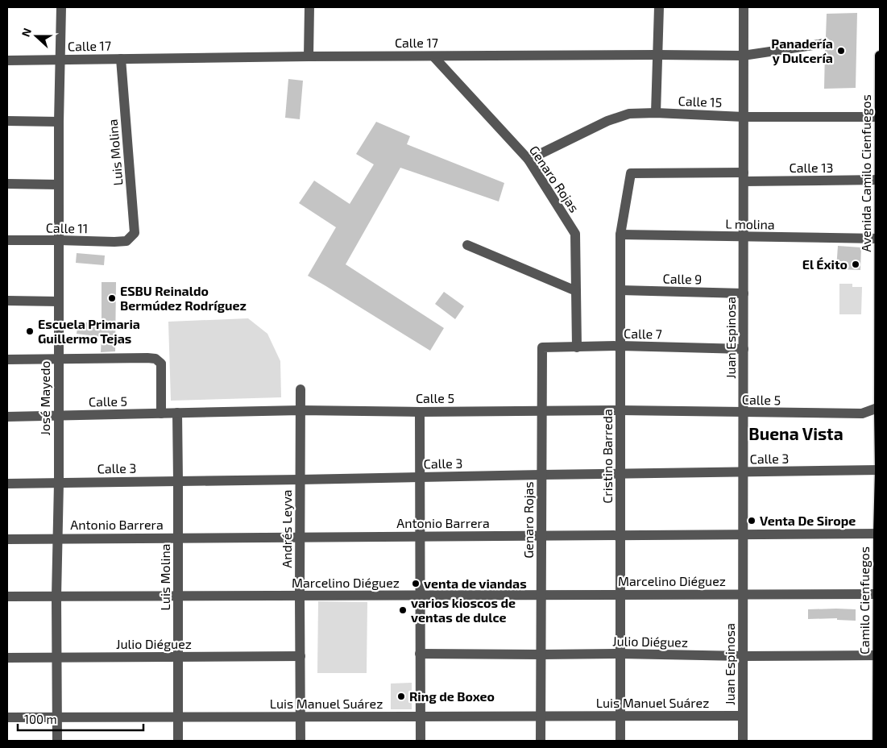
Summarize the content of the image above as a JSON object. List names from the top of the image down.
{
  "streets": {
    "main road": ["Avenida Camilo Cienfuegos", "Camilo Cienfuegos"],
    "street": [
      "Calle 17",
      "Calle 15",
      "Luis Molina",
      "Calle 13",
      "Genaro Rojas",
      "L molina",
      "Calle 11",
      "Calle 9",
      "Calle 7",
      "Juan Espinosa",
      "José Mayedo",
      "Calle 5",
      "Cristino Barreda",
      "Calle 3",
      "Antonio Barrera",
      "Andrés Leyva",
      "Marcelino Diéguez",
      "Julio Diéguez",
      "Luis Manuel Suárez"
    ]
  },
  "crossings": [
    ["Calle 17", "Luis Molina"],
    ["Calle 17", "Genaro Rojas"],
    ["Calle 17", "Juan Espinosa"],
    ["Calle 17", "José Mayedo"],
    ["Calle 15", "Avenida Camilo Cienfuegos"],
    ["Calle 15", "Genaro Rojas"],
    ["Calle 15", "Juan Espinosa"],
    ["Luis Molina", "Calle 11"],
    ["Luis Molina", "Calle 5"],
    ["Luis Molina", "Calle 3"],
    ["Luis Molina", "Antonio Barrera"],
    ["Luis Molina", "Marcelino Diéguez"],
    ["Luis Molina", "Julio Diéguez"],
    ["Luis Molina", "Luis Manuel Suárez"],
    ["Calle 13", "Avenida Camilo Cienfuegos"],
    ["Calle 13", "Juan Espinosa"],
    ["Calle 13", "Cristino Barreda"],
    ["Avenida Camilo Cienfuegos", "L molina"],
    ["Avenida Camilo Cienfuegos", "Calle 5"],
    ["Avenida Camilo Cienfuegos", "Camilo Cienfuegos"],
    ["Genaro Rojas", "Calle 7"],
    ["Genaro Rojas", "Calle 5"],
    ["Genaro Rojas", "Calle 3"],
    ["Genaro Rojas", "Antonio Barrera"],
    ["Genaro Rojas", "Marcelino Diéguez"],
    ["Genaro Rojas", "Julio Diéguez"],
    ["Genaro Rojas", "Luis Manuel Suárez"],
    ["L molina", "Juan Espinosa"],
    ["L molina", "Cristino Barreda"],
    ["Calle 11", "José Mayedo"],
    ["Calle 9", "Juan Espinosa"],
    ["Calle 9", "Cristino Barreda"],
    ["Calle 7", "Juan Espinosa"],
    ["Calle 7", "Cristino Barreda"],
    ["Juan Espinosa", "Calle 5"],
    ["Juan Espinosa", "Calle 3"],
    ["Juan Espinosa", "Antonio Barrera"],
    ["Juan Espinosa", "Marcelino Diéguez"],
    ["Juan Espinosa", "Julio Diéguez"],
    ["Juan Espinosa", "Luis Manuel Suárez"],
    ["José Mayedo", "Calle 5"],
    ["José Mayedo", "Calle 3"],
    ["José Mayedo", "Antonio Barrera"],
    ["José Mayedo", "Marcelino Diéguez"],
    ["José Mayedo", "Julio Diéguez"],
    ["José Mayedo", "Luis Manuel Suárez"],
    ["Calle 5", "Cristino Barreda"],
    ["Calle 5", "Andrés Leyva"],
    ["Calle 5", "Camilo Cienfuegos"],
    ["Cristino Barreda", "Calle 3"],
    ["Cristino Barreda", "Antonio Barrera"],
    ["Cristino Barreda", "Marcelino Diéguez"],
    ["Cristino Barreda", "Julio Diéguez"],
    ["Cristino Barreda", "Luis Manuel Suárez"],
    ["Calle 3", "Andrés Leyva"],
    ["Calle 3", "Camilo Cienfuegos"],
    ["Antonio Barrera", "Andrés Leyva"],
    ["Antonio Barrera", "Camilo Cienfuegos"],
    ["Andrés Leyva", "Marcelino Diéguez"],
    ["Andrés Leyva", "Julio Diéguez"],
    ["Andrés Leyva", "Luis Manuel Suárez"],
    ["Marcelino Diéguez", "Camilo Cienfuegos"],
    ["Camilo Cienfuegos", "Julio Diéguez"]
  ],
  "districts": ["Buena Vista"],
  "places": [
    "Panadería y Dulcería",
    "El Éxito",
    "ESBU Reinaldo Bermúdez Rodríguez",
    "Escuela Primaria Guillermo Tejas",
    "Venta De Sirope",
    "venta de viandas",
    "varios kioscos de ventas de dulce",
    "Ring de Boxeo"
  ],
  "scale_bar": "100 m",
  "north": "left"
}
